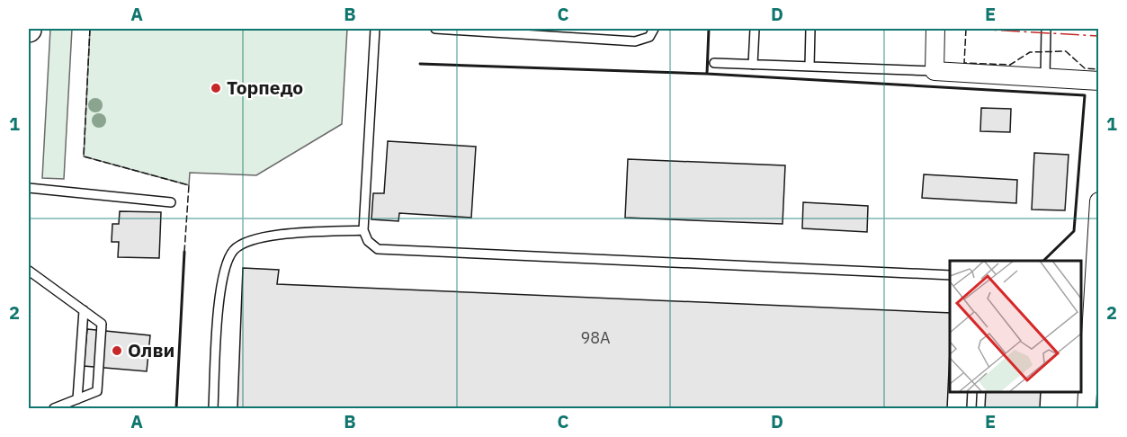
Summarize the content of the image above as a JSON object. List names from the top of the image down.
{
  "places": ["Торпедо", "Олви"],
  "house_numbers": ["98А"],
  "grid": {
    "columns": [
      "A",
      "B",
      "C",
      "D",
      "E"
    ],
    "rows": ["1", "2"]
  }
}
